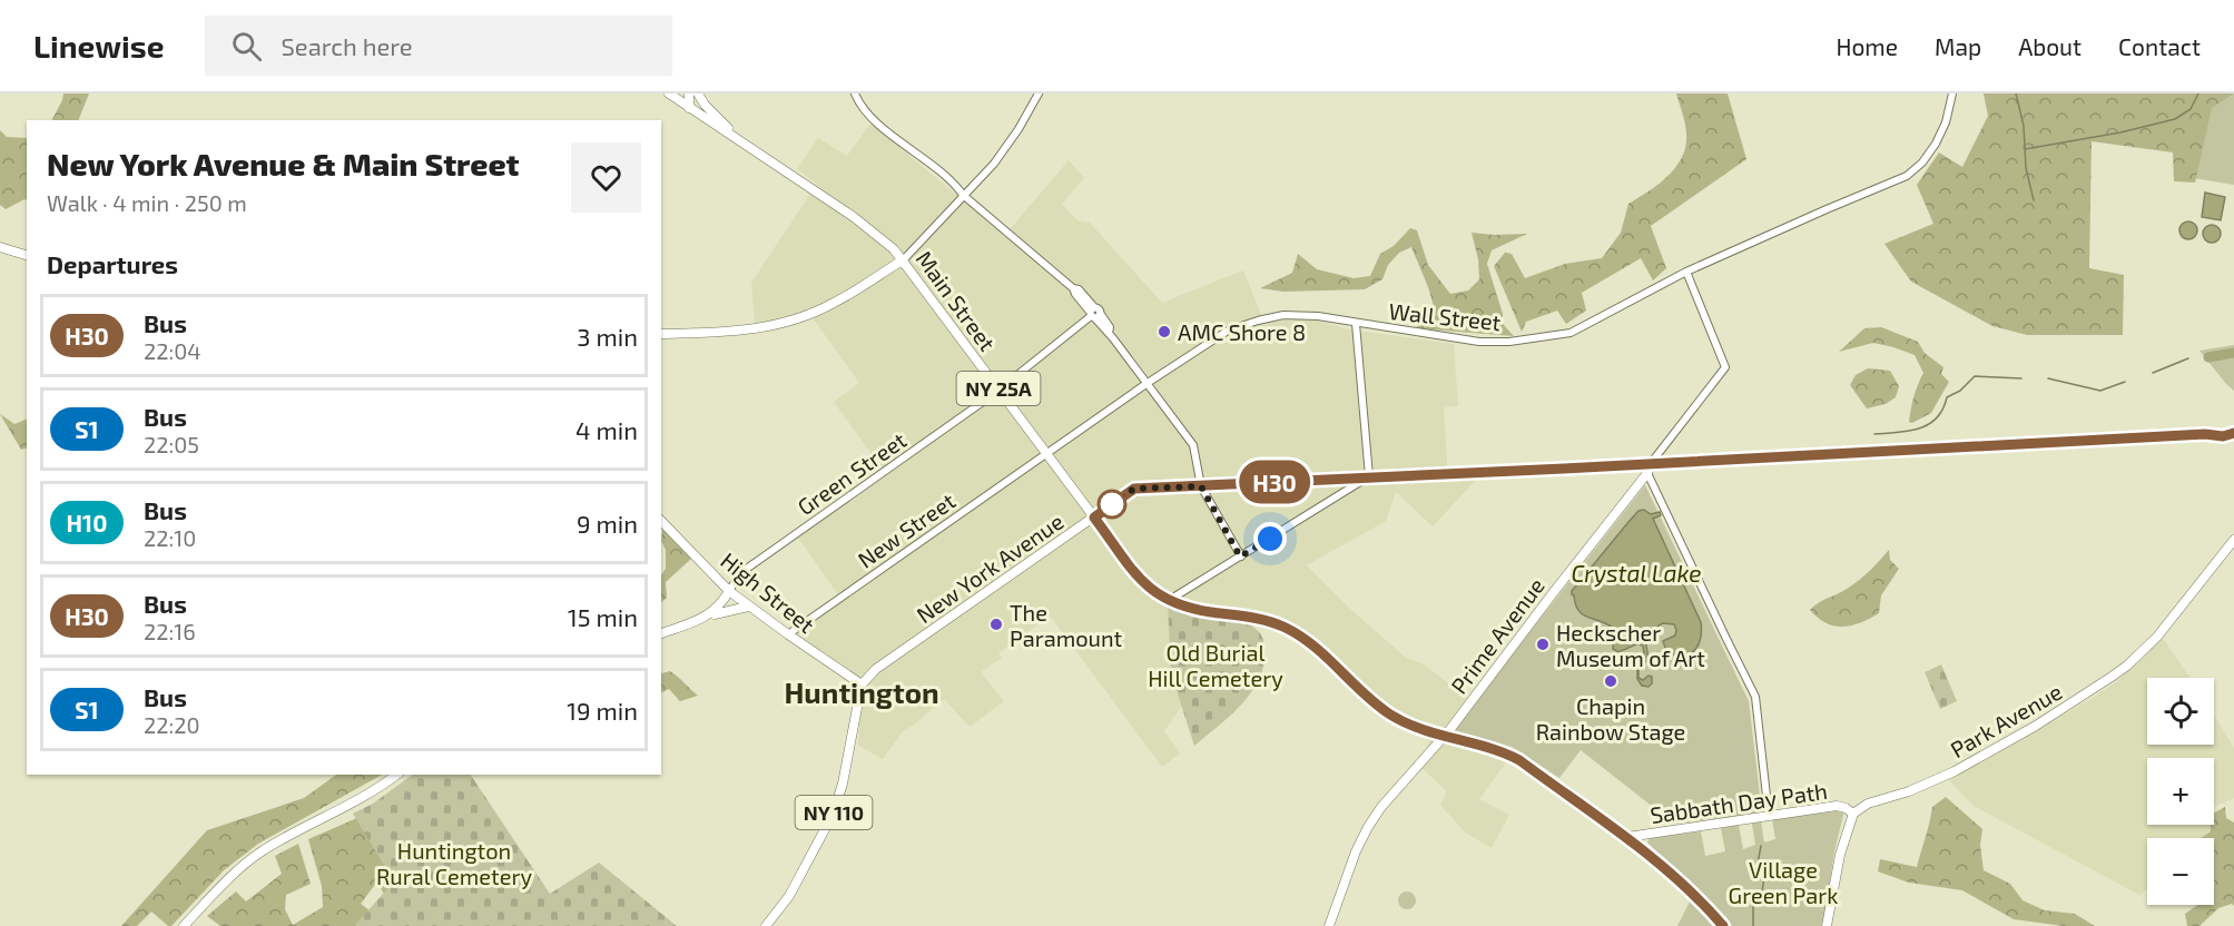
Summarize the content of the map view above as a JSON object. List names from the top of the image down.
{
  "streets": {
    "main road": [
      "Main Street",
      "NY 25A",
      "New York Avenue",
      "High Street",
      "Prime Avenue",
      "Park Avenue",
      "Sabbath Day Path",
      "NY 110"
    ],
    "street": ["Wall Street", "Green Street", "New Street"]
  },
  "crossings": [
    ["Main Street", "Wall Street"],
    ["Main Street", "Green Street"],
    ["Main Street", "New Street"],
    ["Main Street", "New York Avenue"],
    ["Main Street", "Prime Avenue"],
    ["Main Street", "Sabbath Day Path"],
    ["Wall Street", "New Street"],
    ["Wall Street", "Prime Avenue"],
    ["Green Street", "High Street"],
    ["New Street", "High Street"],
    ["New York Avenue", "High Street"],
    ["New York Avenue", "Prime Avenue"],
    ["New York Avenue", "NY 110"],
    ["High Street", "NY 110"],
    ["Park Avenue", "Sabbath Day Path"]
  ],
  "districts": ["Huntington"],
  "water": ["Crystal Lake"],
  "parks": ["Old Burial Hill Cemetery", "Huntington Rural Cemetery", "Village Green Park"],
  "places": [
    "AMC Shore 8",
    "The Paramount",
    "Heckscher Museum of Art",
    "Chapin Rainbow Stage"
  ],
  "lines": ["bus line H30"],
  "page": {
    "header": "Linewise",
    "search": "Search here",
    "nav": [
      "Home",
      "Map",
      "About",
      "Contact"
    ],
    "on_map": "H30",
    "heading": [
      ["New York Avenue & Main Street", "Walk · 4 min · 250 m"],
      "Departures"
    ],
    "list": [
      {
        "mark": "H30",
        "name": "Bus",
        "note": "22:04",
        "value": "3 min"
      },
      {
        "mark": "S1",
        "name": "Bus",
        "note": "22:05",
        "value": "4 min"
      },
      {
        "mark": "H10",
        "name": "Bus",
        "note": "22:10",
        "value": "9 min"
      },
      {
        "mark": "H30",
        "name": "Bus",
        "note": "22:16",
        "value": "15 min"
      },
      {
        "mark": "S1",
        "name": "Bus",
        "note": "22:20",
        "value": "19 min"
      }
    ],
    "map_buttons": ["+", "−"]
  }
}
